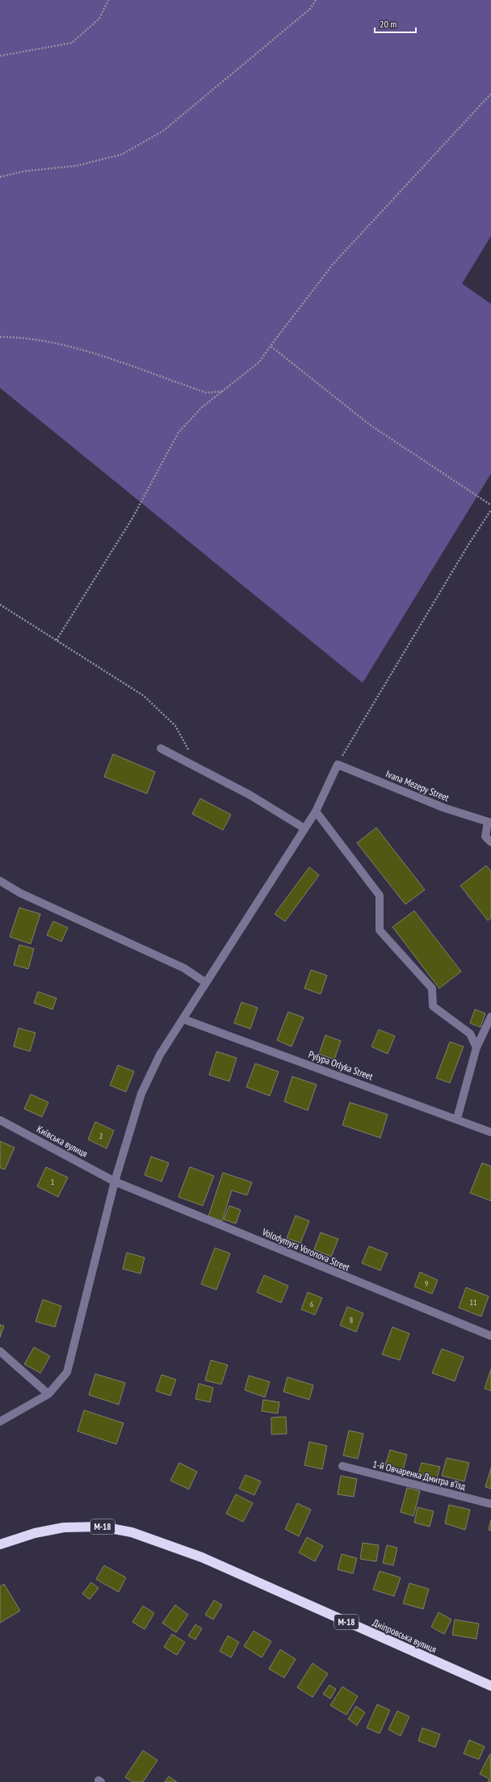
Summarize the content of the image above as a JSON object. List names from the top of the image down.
{
  "streets": {
    "highway": ["М-18", "Дніпровська вулиця"],
    "street": [
      "Ivana Mezepy Street",
      "Pylypa Orlyka Street",
      "Київська вулиця",
      "Volodymyra Voronova Street",
      "1-й Овчаренка Дмитра в’їзд"
    ]
  },
  "crossings": [
    ["Київська вулиця", "Volodymyra Voronova Street"]
  ],
  "house_numbers": [
    "2",
    "1",
    "9",
    "11",
    "6",
    "8"
  ],
  "scale_bar": "20 m"
}
